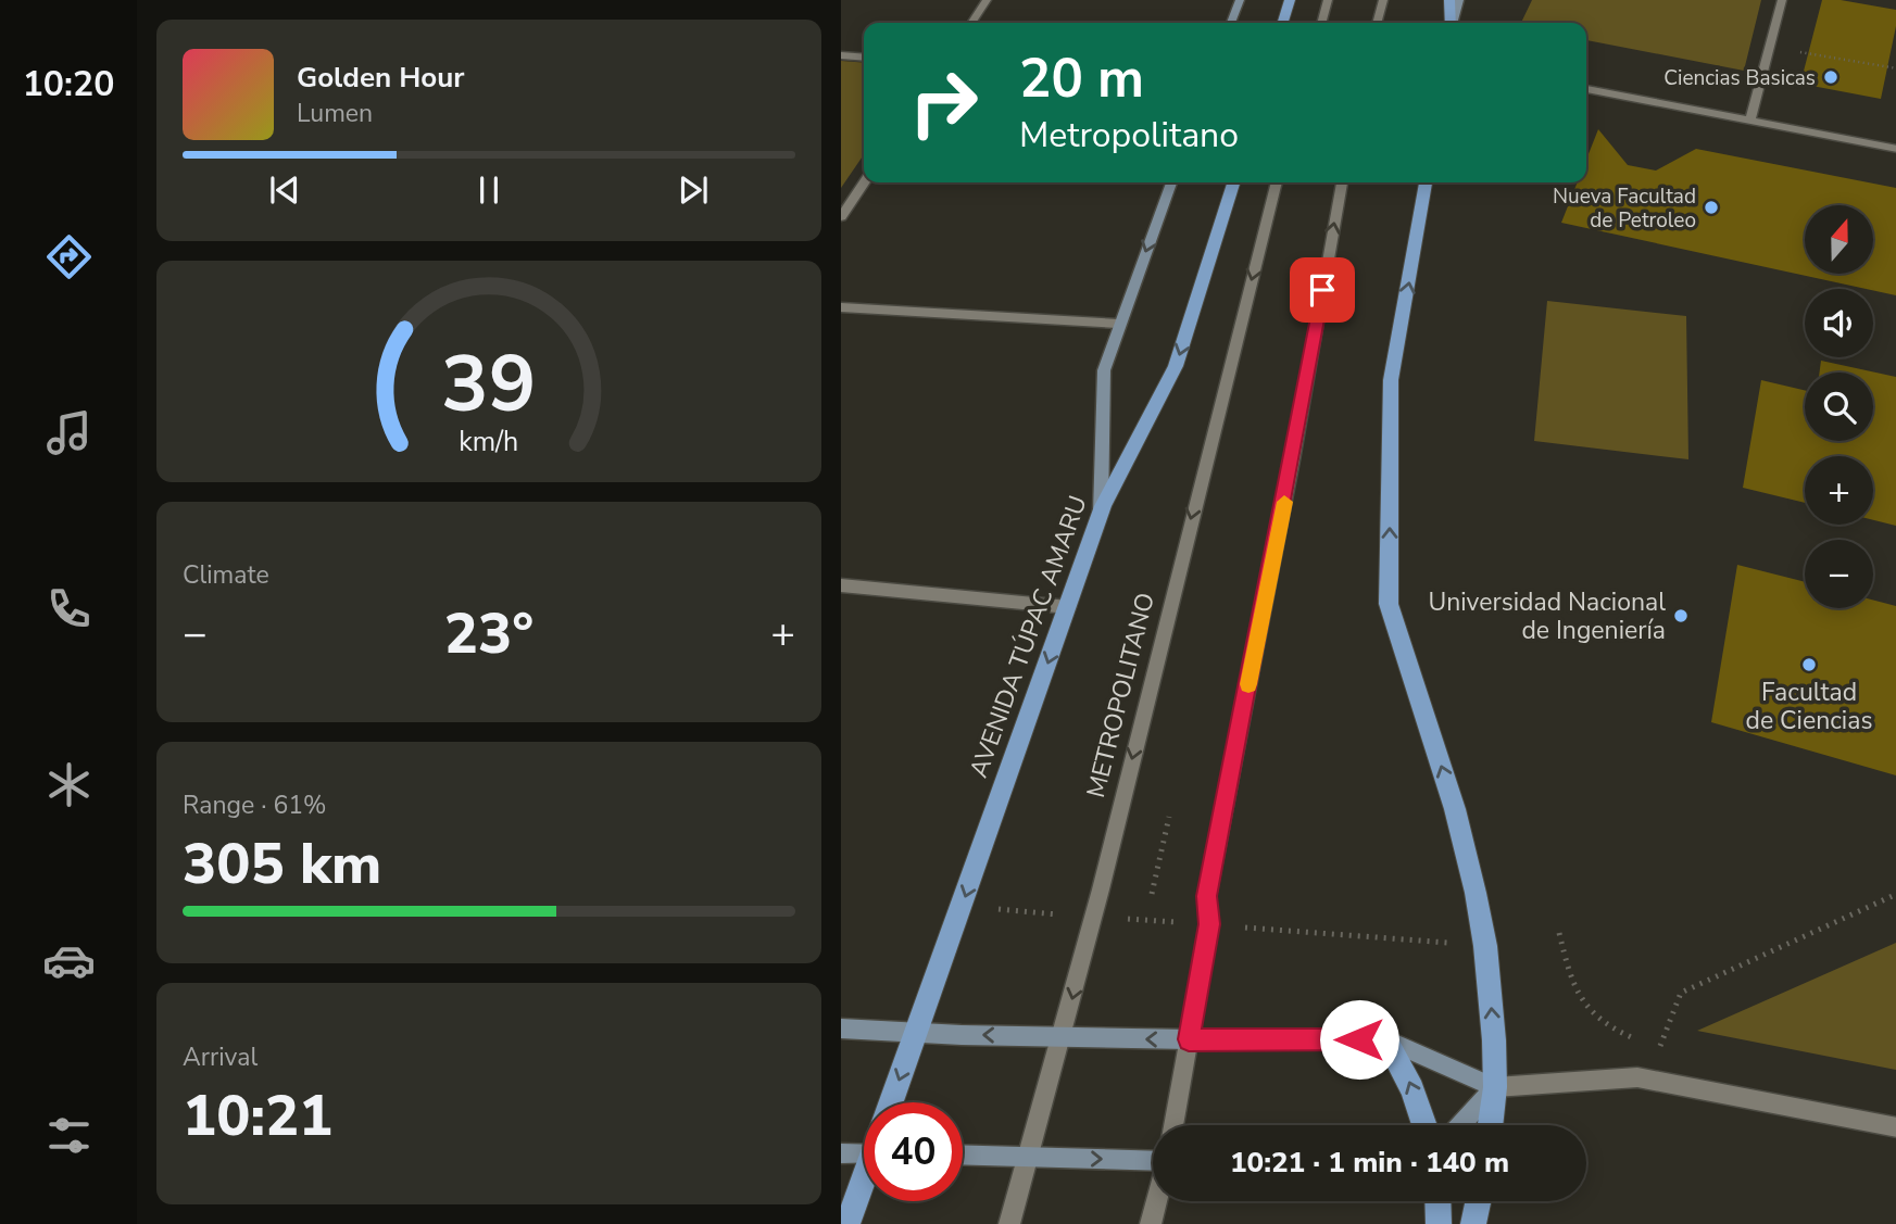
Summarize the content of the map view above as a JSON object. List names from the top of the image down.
{
  "streets": {
    "main road": ["AVENIDA TÚPAC AMARU"],
    "street": ["METROPOLITANO"]
  },
  "one_way": ["AVENIDA TÚPAC AMARU"],
  "places": [
    "Ciencias Basicas",
    "Nueva Facultad de Petroleo",
    "Universidad Nacional de Ingeniería",
    "Facultad de Ciencias"
  ],
  "north": "top",
  "page": {
    "tabs": "10:20",
    "turn": ["20 m", "Metropolitano"],
    "song": ["Golden Hour", "Lumen"],
    "map_buttons": ["+", "−"],
    "tile": [
      "Climate",
      ["Range · 61%", "305 km"],
      ["Arrival", "10:21"]
    ],
    "heat": ["−", "23°", "+"],
    "limit": "40",
    "trip": "10:21 · 1 min · 140 m",
    "gauge": ["39", "km/h"]
  }
}
